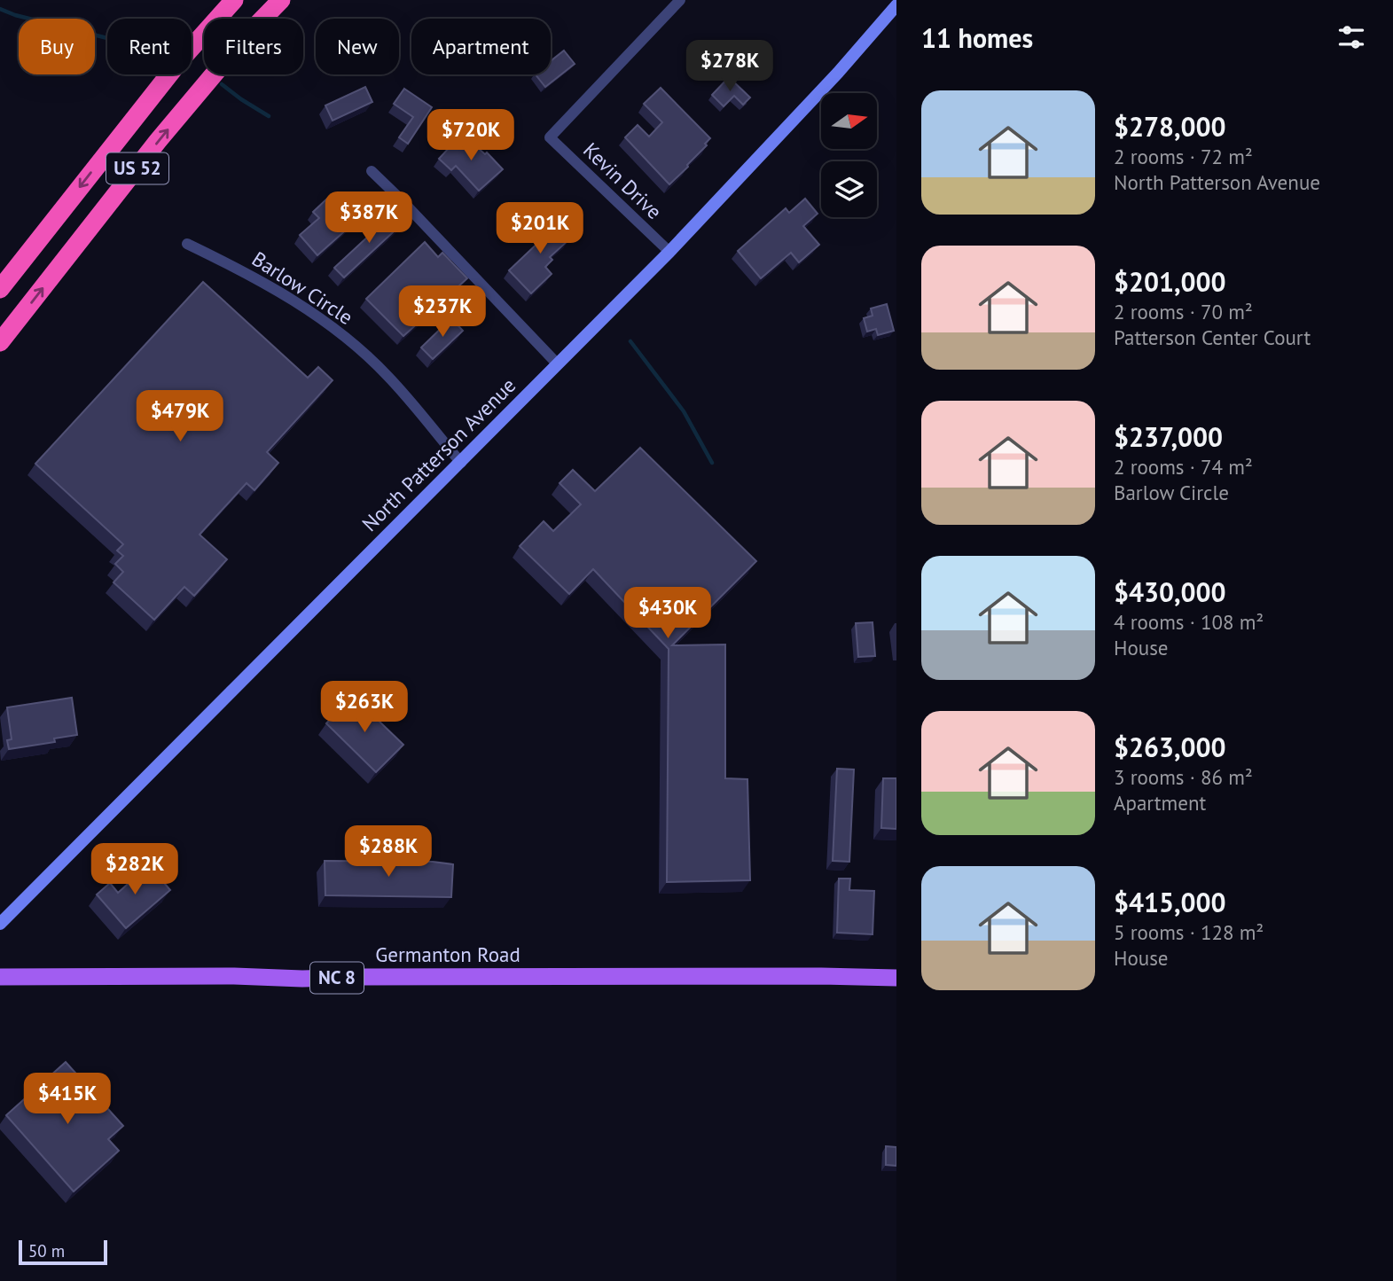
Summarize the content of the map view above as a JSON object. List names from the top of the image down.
{
  "streets": {
    "highway": ["US 52"],
    "main road": ["North Patterson Avenue", "Germanton Road", "NC 8"],
    "street": ["Kevin Drive", "Barlow Circle"]
  },
  "crossings": [
    ["Kevin Drive", "North Patterson Avenue"],
    ["Barlow Circle", "North Patterson Avenue"]
  ],
  "scale_bar": "50 m",
  "north": "right",
  "page": {
    "heading": "11 homes",
    "chip": [
      "Buy",
      "Rent",
      "Filters",
      "New",
      "Apartment"
    ],
    "price": [
      "$278K",
      "$720K",
      "$387K",
      "$201K",
      "$237K",
      "$479K",
      "$430K",
      "$263K",
      "$288K",
      "$282K",
      "$415K"
    ],
    "list": [
      {
        "name": "$278,000",
        "note": "2 rooms · 72 m² · North Patterson Avenue"
      },
      {
        "name": "$201,000",
        "note": "2 rooms · 70 m² · Patterson Center Court"
      },
      {
        "name": "$237,000",
        "note": "2 rooms · 74 m² · Barlow Circle"
      },
      {
        "name": "$430,000",
        "note": "4 rooms · 108 m² · House"
      },
      {
        "name": "$263,000",
        "note": "3 rooms · 86 m² · Apartment"
      },
      {
        "name": "$415,000",
        "note": "5 rooms · 128 m² · House"
      }
    ],
    "scale": "50 m"
  }
}
